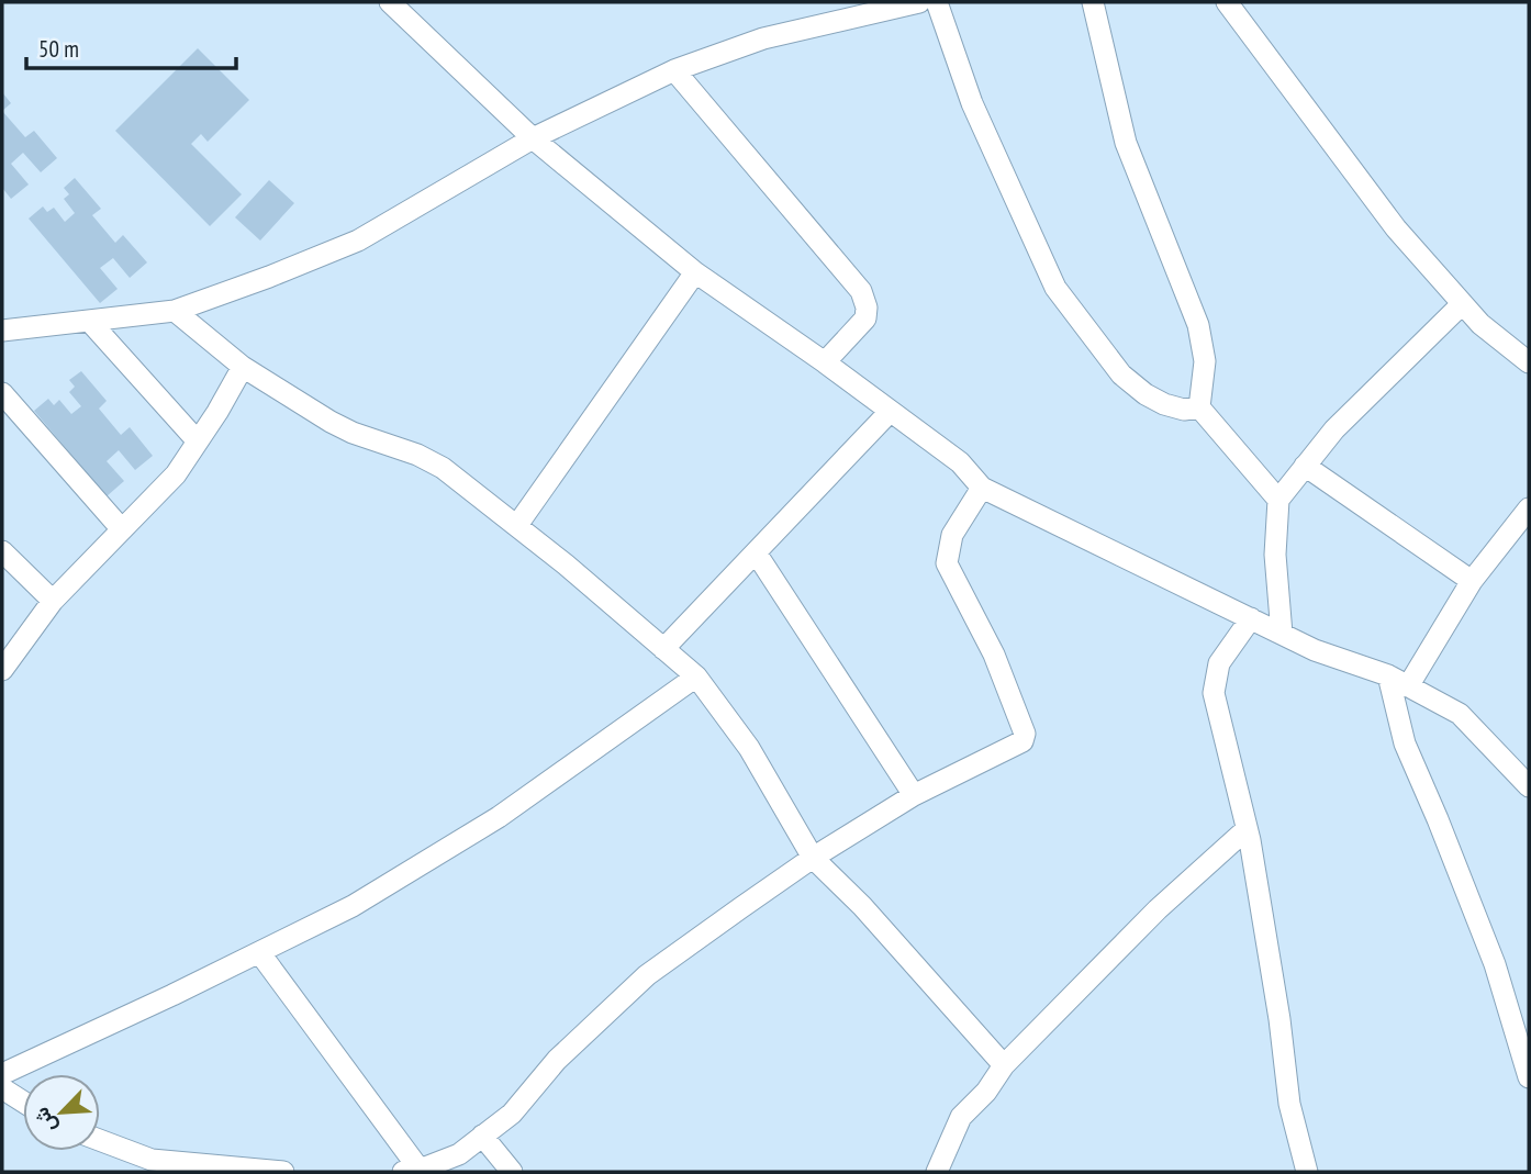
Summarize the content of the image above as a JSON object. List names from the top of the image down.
{
  "scale_bar": "50 m",
  "north": "bottom left"
}
